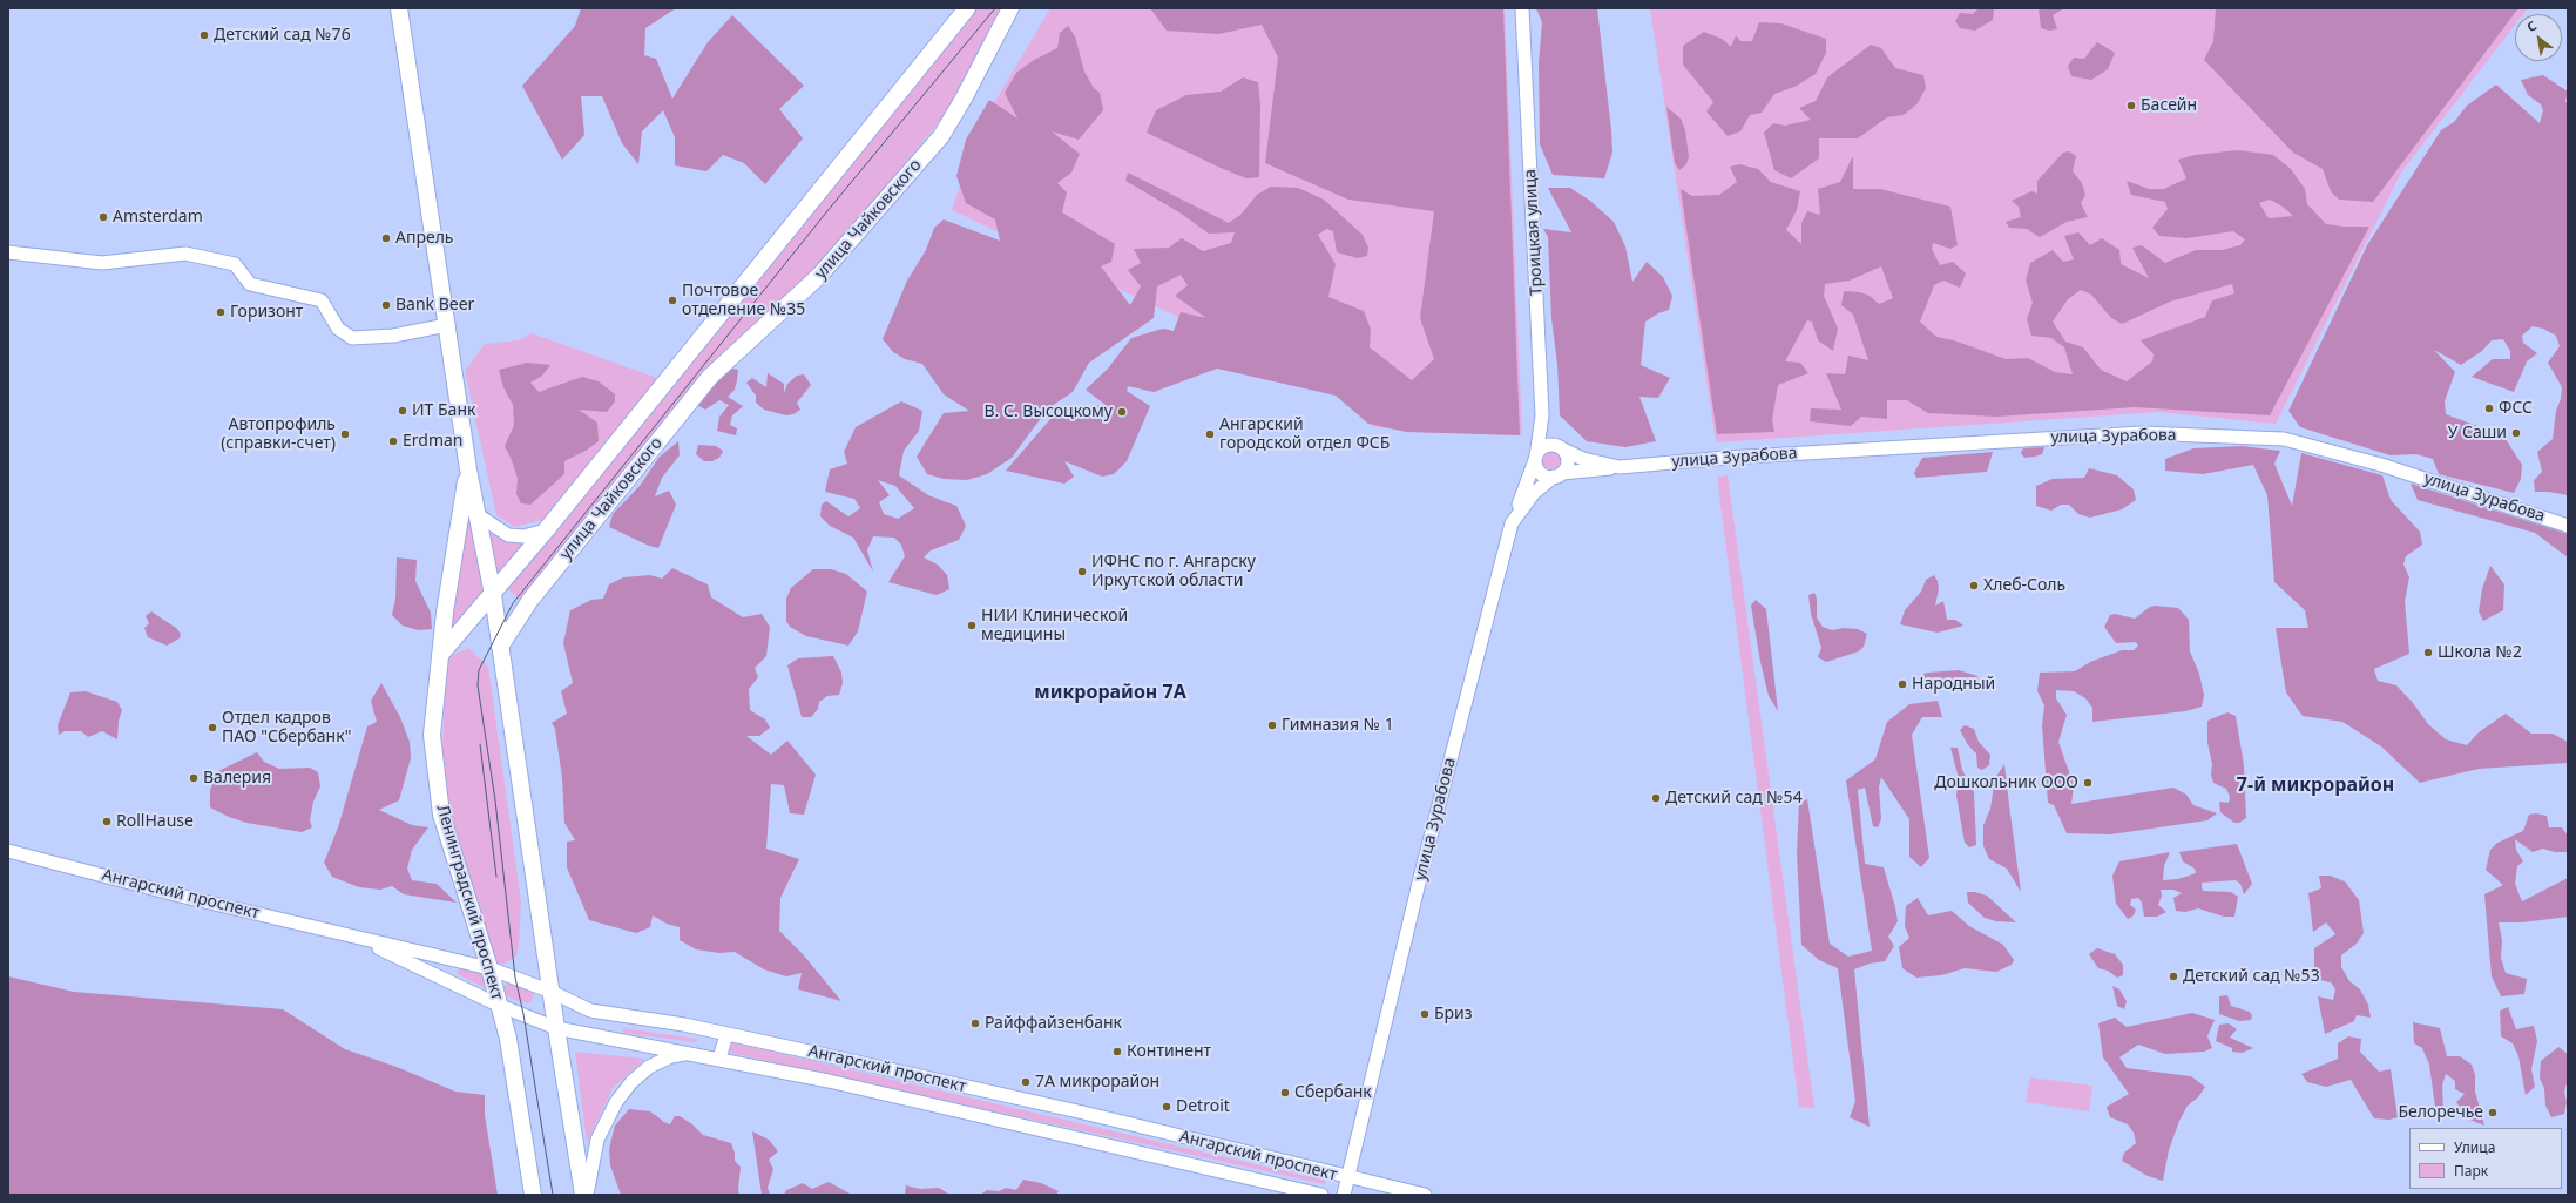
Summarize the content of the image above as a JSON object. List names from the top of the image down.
{
  "streets": {
    "main road": ["улица Чайковского", "Ленинградский проспект"],
    "street": ["Троицкая улица", "улица Зурабова", "Ангарский проспект"]
  },
  "crossings": [
    ["улица Чайковского", "Ленинградский проспект"],
    ["Троицкая улица", "улица Зурабова"],
    ["улица Зурабова", "Ангарский проспект"],
    ["Ангарский проспект", "Ленинградский проспект"]
  ],
  "districts": ["микрорайон 7А", "7-й микрорайон"],
  "places": [
    "Детский сад №76",
    "Басейн",
    "Amsterdam",
    "Апрель",
    "Почтовое отделение №35",
    "Bank Beer",
    "Горизонт",
    "ФСС",
    "ИТ Банк",
    "В. С. Высоцкому",
    "У Саши",
    "Автопрофиль (справки-счет)",
    "Ангарский городской отдел ФСБ",
    "Erdman",
    "ИФНС по г. Ангарску Иркутской области",
    "Хлеб-Соль",
    "НИИ Клинической медицины",
    "Школа №2",
    "Народный",
    "Гимназия № 1",
    "Отдел кадров ПАО \"Сбербанк\"",
    "Валерия",
    "Дошкольник ООО",
    "Детский сад №54",
    "RollHause",
    "Детский сад №53",
    "Бриз",
    "Райффайзенбанк",
    "Континент",
    "7А микрорайон",
    "Сбербанк",
    "Detroit",
    "Белоречье"
  ],
  "legend": ["Улица", "Парк"],
  "north": "top left"
}
